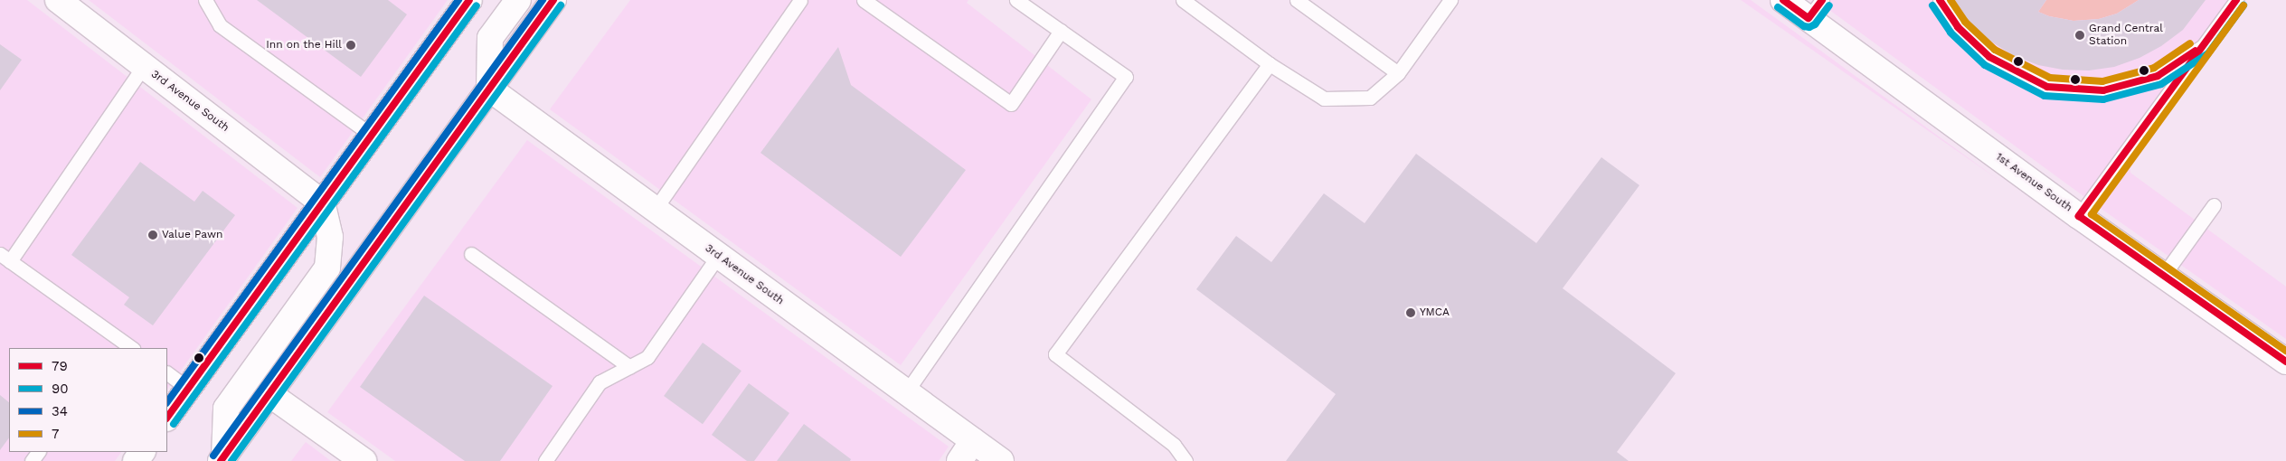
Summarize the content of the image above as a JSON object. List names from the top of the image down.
{
  "streets": {
    "main road": ["3rd Avenue South", "1st Avenue South"]
  },
  "places": [
    "Grand Central Station",
    "Inn on the Hill",
    "Value Pawn",
    "YMCA"
  ],
  "lines": [
    "transit line 79",
    "transit line 34",
    "transit line 7",
    "transit line 90"
  ],
  "legend": [
    "79",
    "90",
    "34",
    "7"
  ]
}
